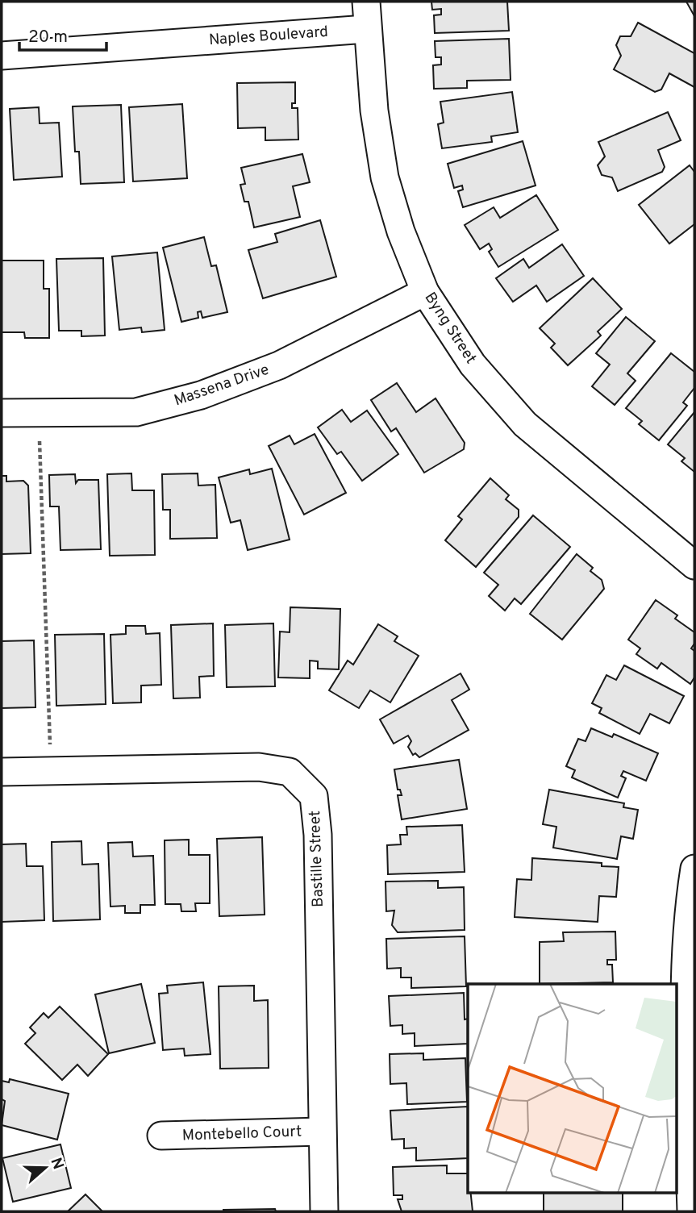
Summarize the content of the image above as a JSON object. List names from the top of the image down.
{
  "streets": {
    "street": [
      "Naples Boulevard",
      "Byng Street",
      "Massena Drive",
      "Bastille Street",
      "Montebello Court"
    ]
  },
  "crossings": [
    ["Naples Boulevard", "Byng Street"],
    ["Byng Street", "Massena Drive"],
    ["Bastille Street", "Montebello Court"]
  ],
  "scale_bar": "20 m",
  "north": "right"
}
